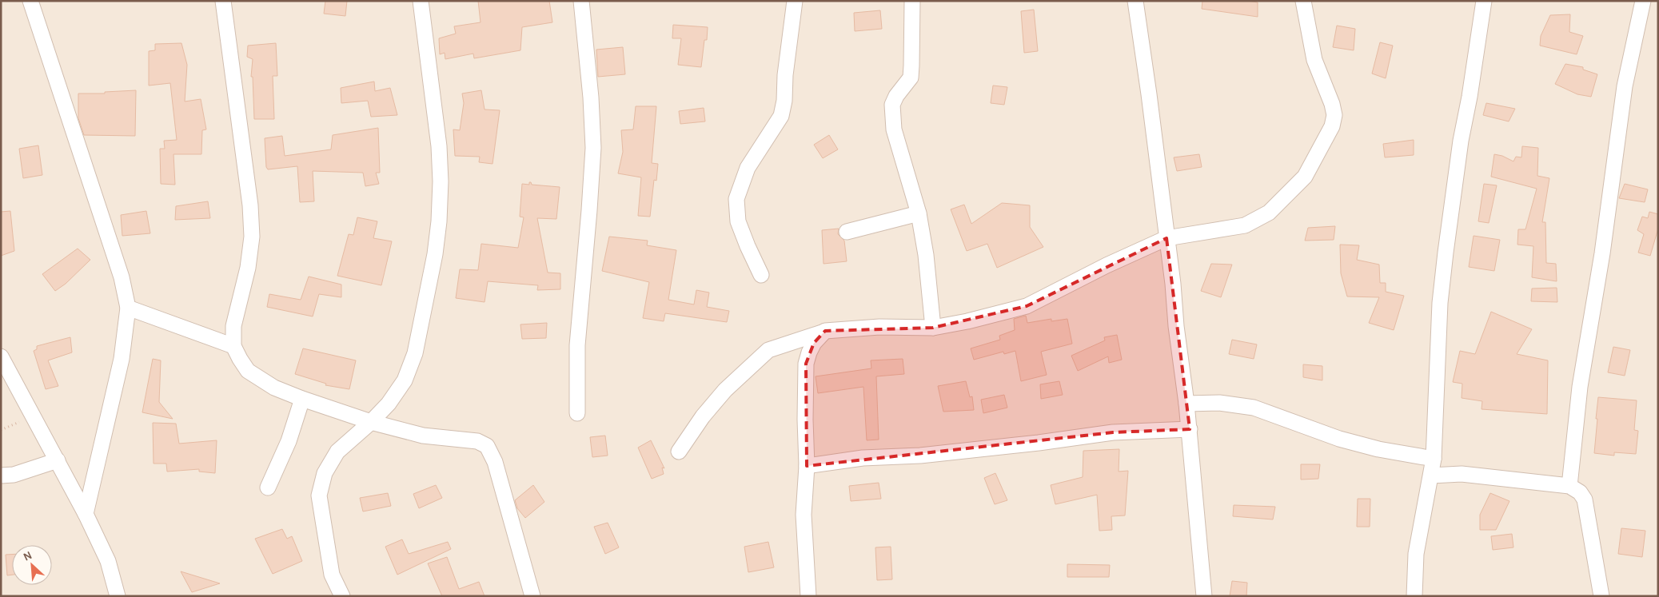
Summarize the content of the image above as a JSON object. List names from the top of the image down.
{
  "north": "top left"
}
